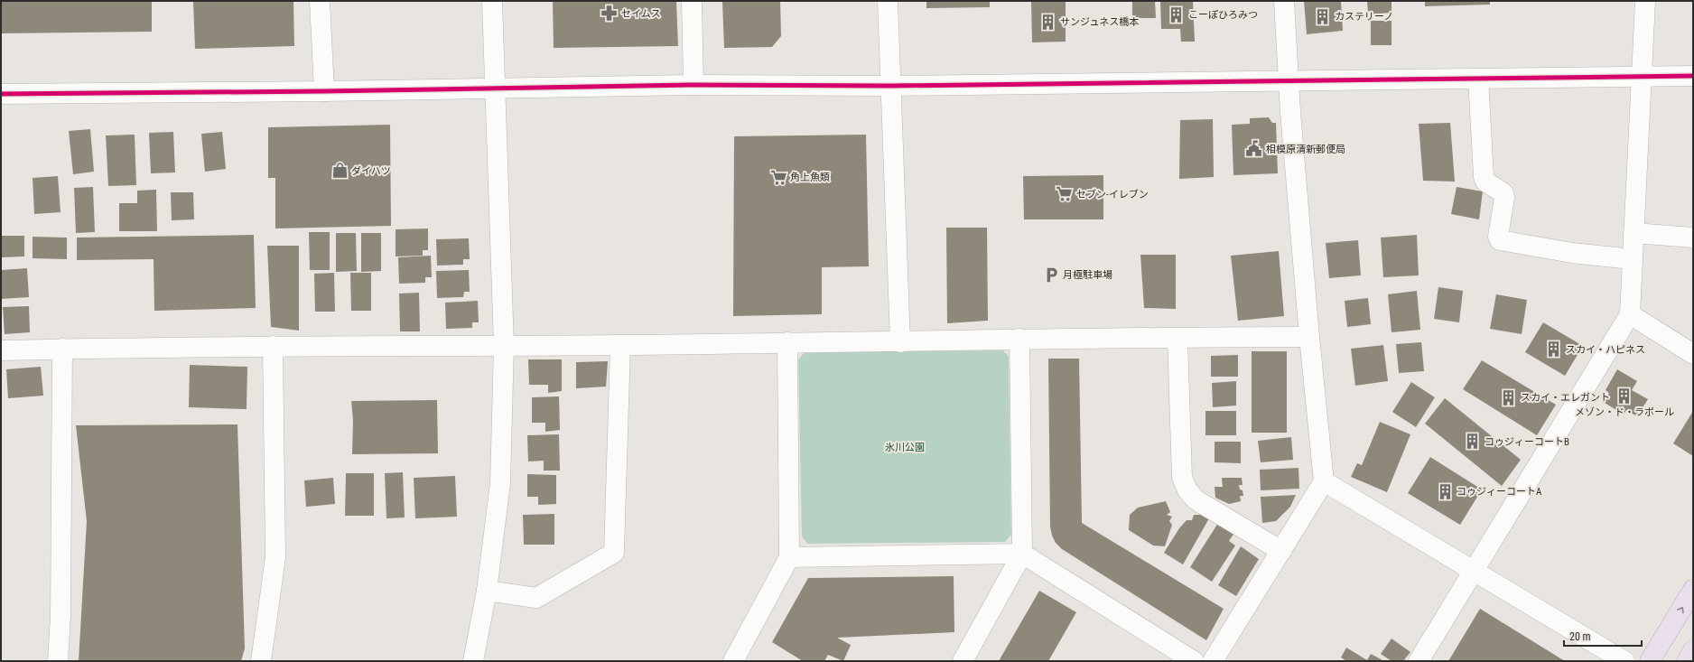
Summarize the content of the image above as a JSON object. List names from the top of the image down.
{
  "parks": ["氷川公園"],
  "places": {
    "pharmacy": ["セイムス"],
    "building": [
      "こーぽひろみつ",
      "カステリーノ",
      "サンジュネス橋本",
      "スカイ・ハピネス",
      "メゾン・ド・ラポール",
      "スカイ・エレガント",
      "コゥジィーコートB",
      "コゥジィーコートA"
    ],
    "public building": ["相模原清新郵便局"],
    "shop": ["ダイハツ"],
    "supermarket": ["角上魚類", "セブン-イレブン"],
    "parking": ["月極駐車場"]
  },
  "scale_bar": "20 m"
}
